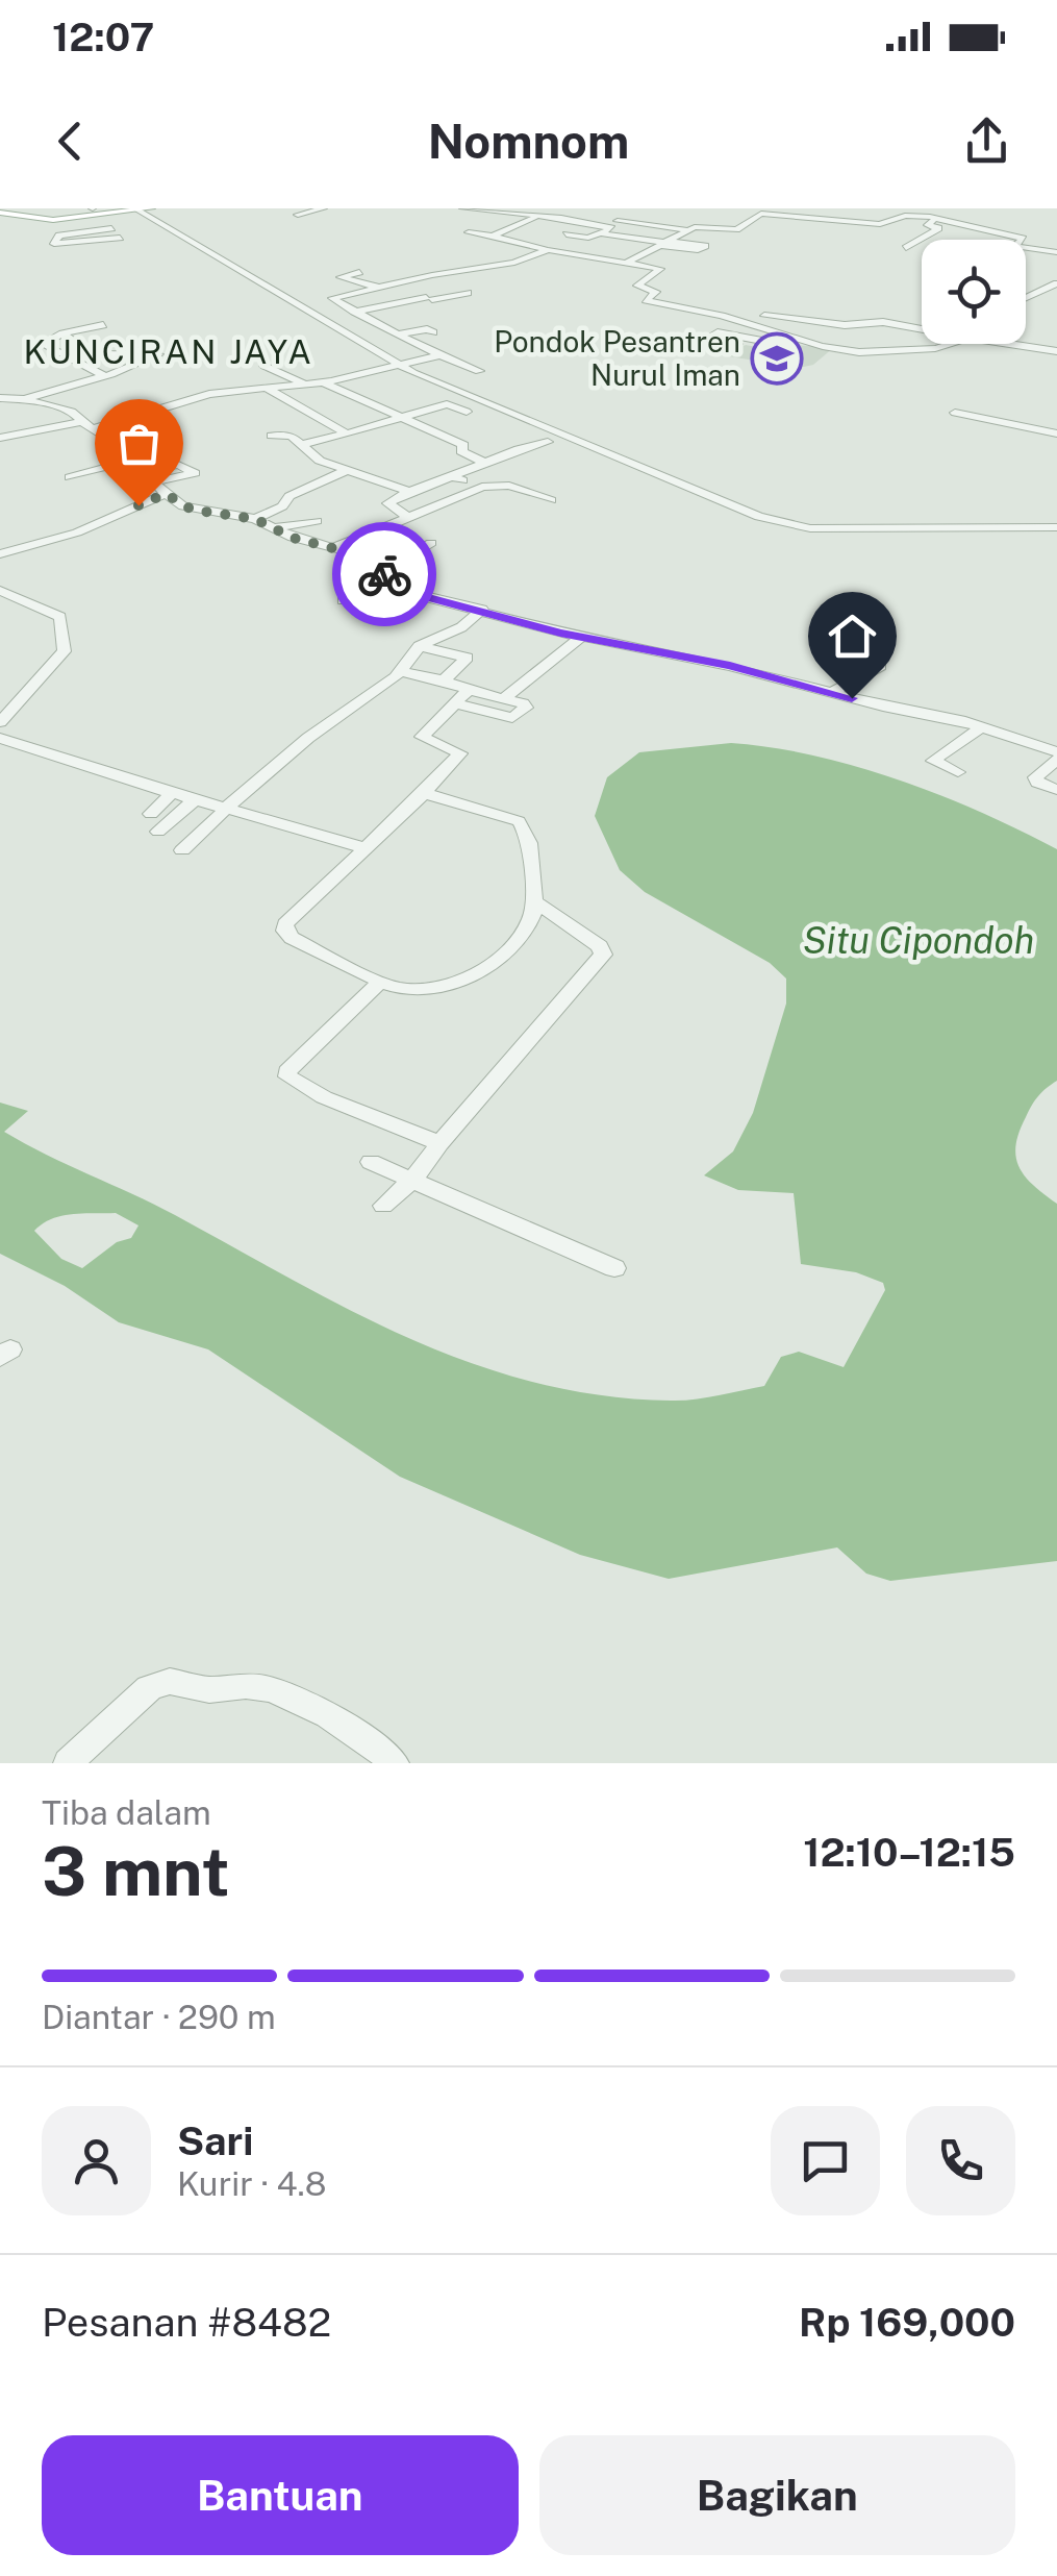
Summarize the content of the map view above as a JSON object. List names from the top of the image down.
{
  "districts": ["KUNCIRAN JAYA"],
  "water": ["Situ Cipondoh"],
  "places": {
    "school or university": ["Pondok Pesantren Nurul Iman"]
  },
  "page": {
    "status": "12:07",
    "header": "Nomnom",
    "heading": ["3 mnt", "Tiba dalam", "12:10–12:15"],
    "panel": [
      "Sari",
      "Kurir · 4.8",
      "Pesanan #8482",
      "Rp 169,000"
    ],
    "bar": "Diantar · 290 m",
    "buttons": ["Bantuan", "Bagikan"]
  }
}
